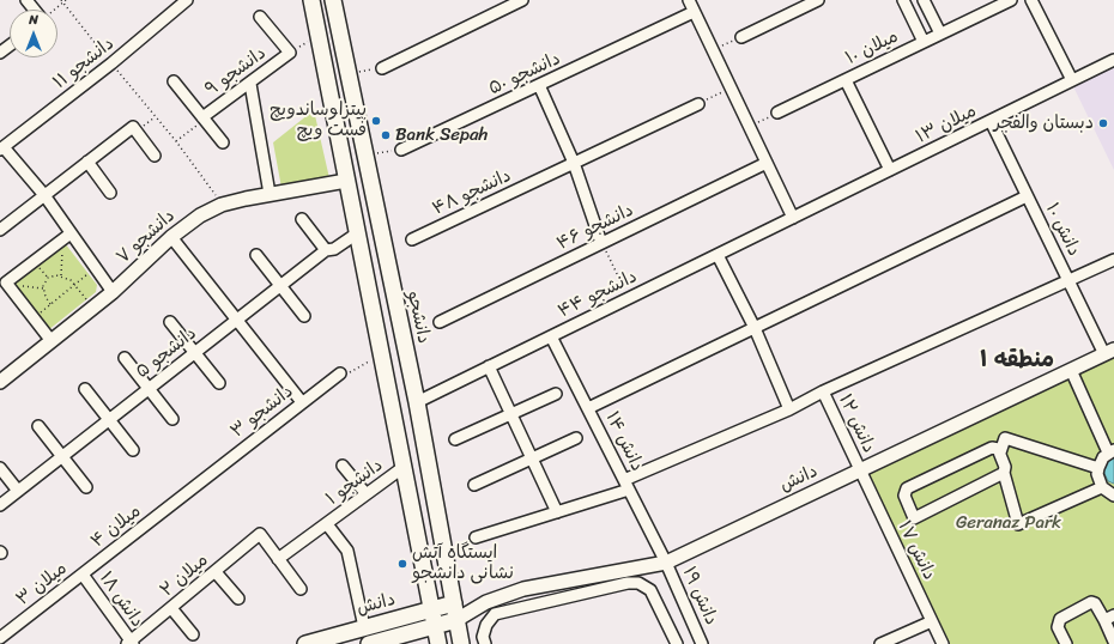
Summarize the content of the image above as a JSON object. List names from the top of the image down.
{
  "streets": {
    "main road": ["دانشجو", "دانش"],
    "street": [
      "میلان ۱۰",
      "دانشجو ۱۱",
      "دانشجو ۹",
      "دانشجو ۵۰",
      "میلان ۱۳",
      "دانشجو ۴۸",
      "دانشجو ۴۶",
      "دانش ۱۰",
      "دانشجو ۷",
      "دانشجو ۴۴",
      "دانشجو ۵",
      "دانشجو ۳",
      "دانش ۱۲",
      "دانش ۱۴",
      "دانشجو ۱",
      "میلان ۴",
      "دانش ۱۷",
      "میلان ۲",
      "میلان ۳",
      "دانش ۱۹",
      "دانش ۱۸"
    ]
  },
  "crossings": [
    ["میلان ۱۳", "دانش ۱۰"],
    ["میلان ۱۳", "دانشجو ۴۴"],
    ["دانش ۱۰", "دانش"],
    ["دانشجو ۴۴", "دانشجو"],
    ["دانشجو ۴۴", "دانش ۱۴"],
    ["دانشجو", "دانش"],
    ["دانشجو ۳", "میلان ۴"],
    ["دانش ۱۲", "دانش"],
    ["دانش ۱۲", "دانش ۱۷"],
    ["دانش ۱۴", "دانش"],
    ["دانش ۱۴", "دانش ۱۹"],
    ["دانش", "دانش ۱۷"],
    ["دانش", "دانش ۱۹"],
    ["دانشجو ۱", "میلان ۲"],
    ["میلان ۴", "میلان ۳"],
    ["میلان ۴", "دانش ۱۸"],
    ["میلان ۲", "دانش ۱۸"],
    ["میلان ۳", "دانش ۱۸"]
  ],
  "districts": ["منطقه ۱"],
  "parks": ["Geranaz Park"],
  "places": [
    "پیتزاوساندویچ فست ویچ",
    "دبستان والفجر",
    "Bank Sepah",
    "ایستگاه آتش نشانی دانشجو"
  ],
  "north": "top"
}
